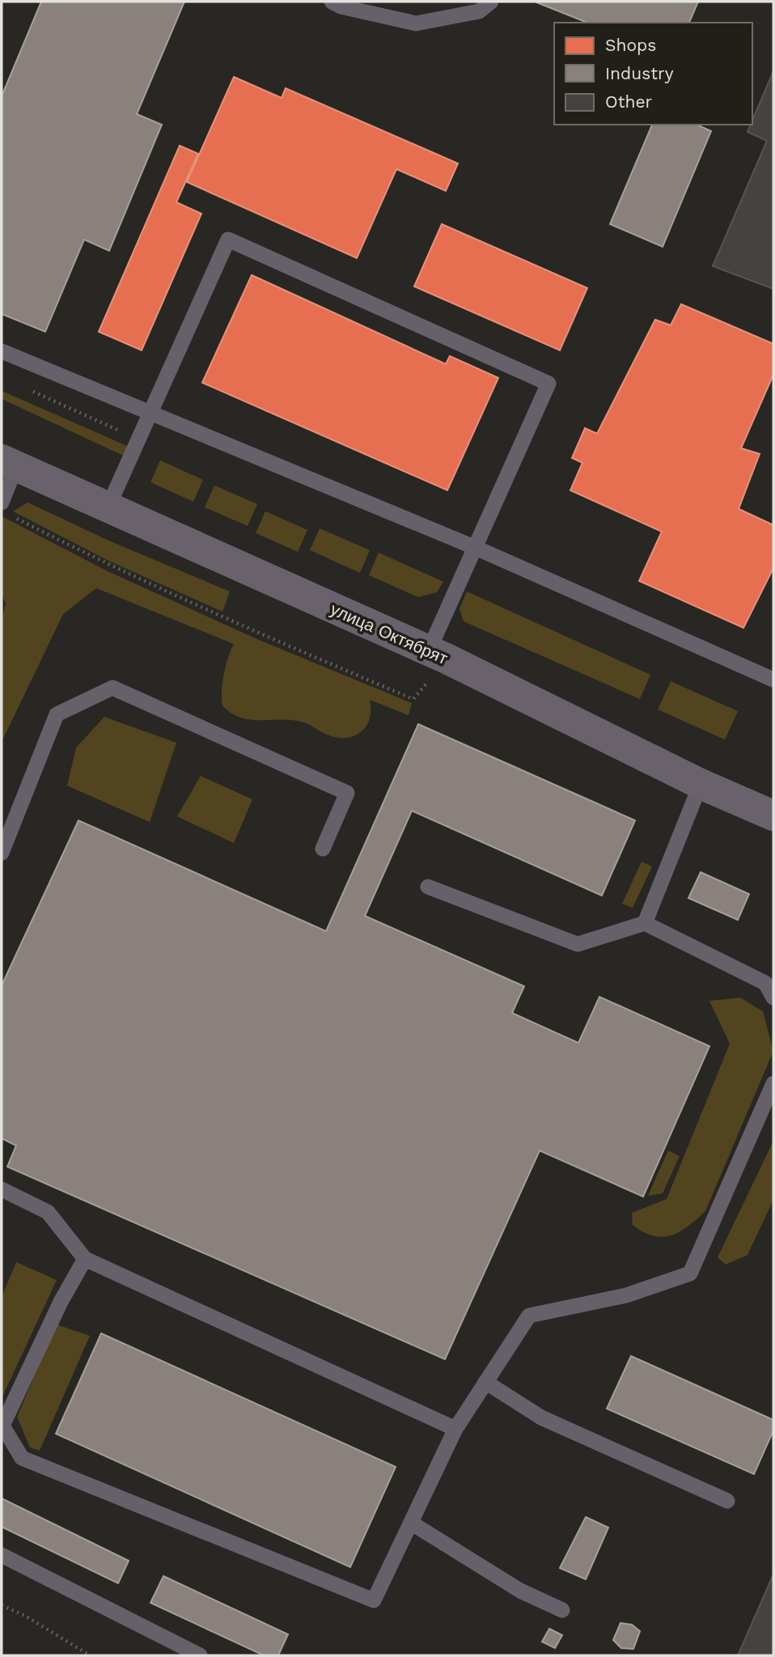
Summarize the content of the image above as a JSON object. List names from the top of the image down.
{
  "streets": {
    "street": ["улица Октябрят"]
  },
  "legend": ["Shops", "Industry", "Other"]
}
